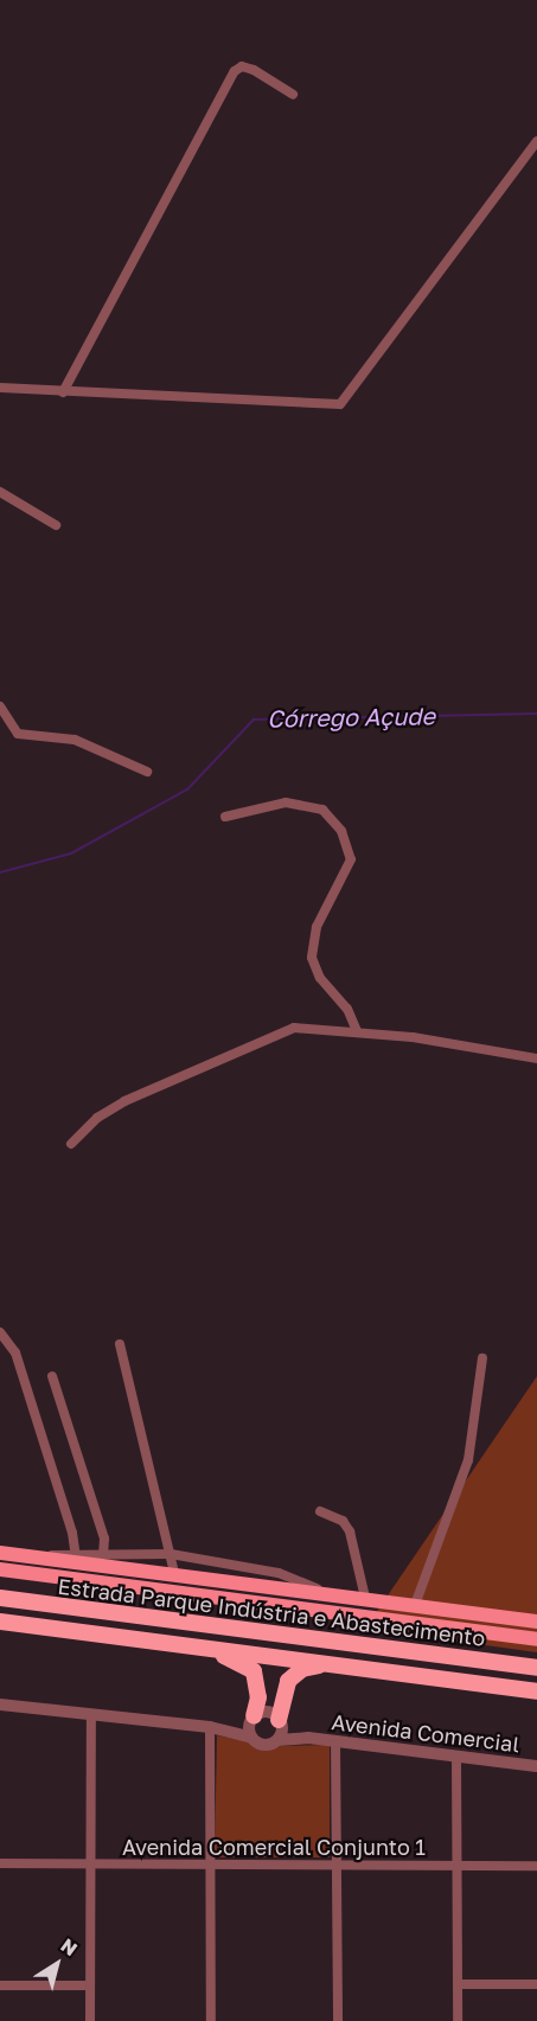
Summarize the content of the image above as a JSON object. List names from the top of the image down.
{
  "streets": {
    "highway": ["Estrada Parque Indústria e Abastecimento"],
    "street": ["Avenida Comercial", "Avenida Comercial Conjunto 1"]
  },
  "water": ["Córrego Açude"],
  "north": "top right"
}
